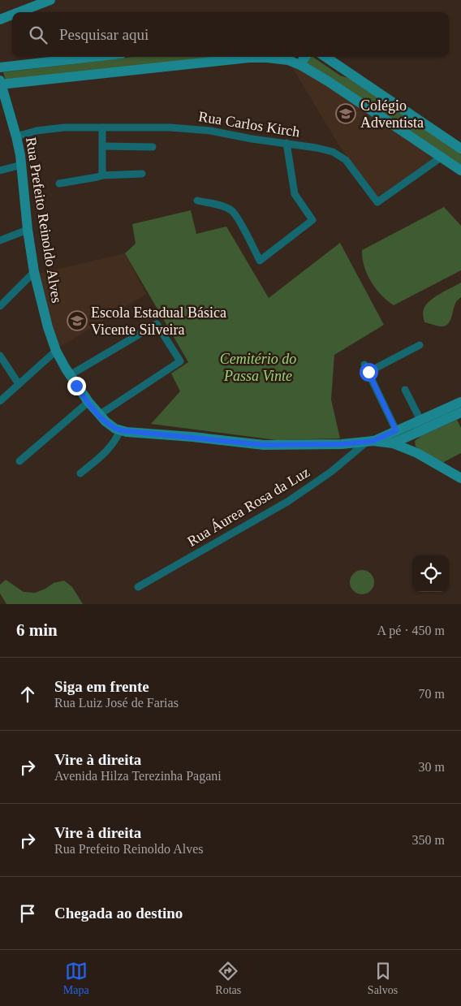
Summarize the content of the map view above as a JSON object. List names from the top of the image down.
{
  "streets": {
    "main road": ["Rua Prefeito Reinoldo Alves"],
    "street": ["Rua Carlos Kirch", "Rua Áurea Rosa da Luz"]
  },
  "crossings": [
    ["Rua Carlos Kirch", "Rua Prefeito Reinoldo Alves"],
    ["Rua Prefeito Reinoldo Alves", "Rua Áurea Rosa da Luz"]
  ],
  "parks": ["Cemitério do Passa Vinte"],
  "places": {
    "school or university": ["Colégio Adventista", "Escola Estadual Básica Vicente Silveira"]
  },
  "page": {
    "search": "Pesquisar aqui",
    "heading": ["6 min", "A pé · 450 m"],
    "list": [
      ["Siga em frente", "Rua Luiz José de Farias", "70 m"],
      ["Vire à direita", "Avenida Hilza Terezinha Pagani", "30 m"],
      ["Vire à direita", "Rua Prefeito Reinoldo Alves", "350 m"],
      "Chegada ao destino"
    ],
    "nav": ["Mapa", "Rotas", "Salvos"]
  }
}
